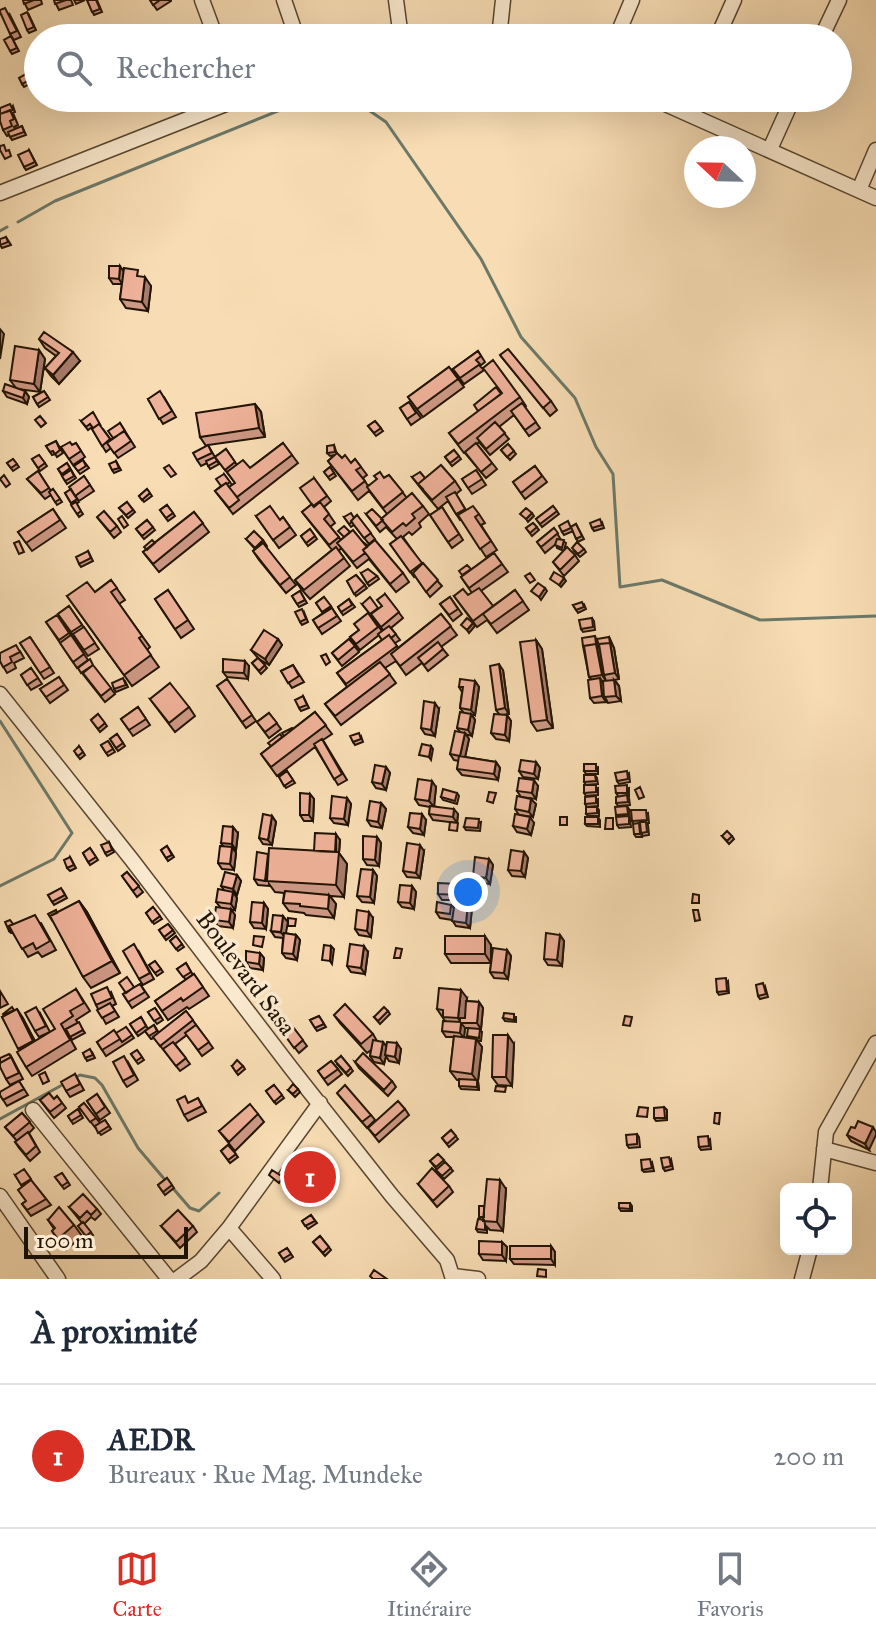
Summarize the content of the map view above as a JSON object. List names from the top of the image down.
{
  "streets": {
    "street": ["Boulevard Sasa"]
  },
  "scale_bar": "100 m",
  "north": "left",
  "page": {
    "search": "Rechercher",
    "pins": "1",
    "scale": "100 m",
    "heading": "À proximité",
    "list": [
      {
        "mark": "1",
        "name": "AEDR",
        "note": "Bureaux · Rue Mag. Mundeke",
        "value": "200 m"
      }
    ],
    "nav": ["Carte", "Itinéraire", "Favoris"]
  }
}
